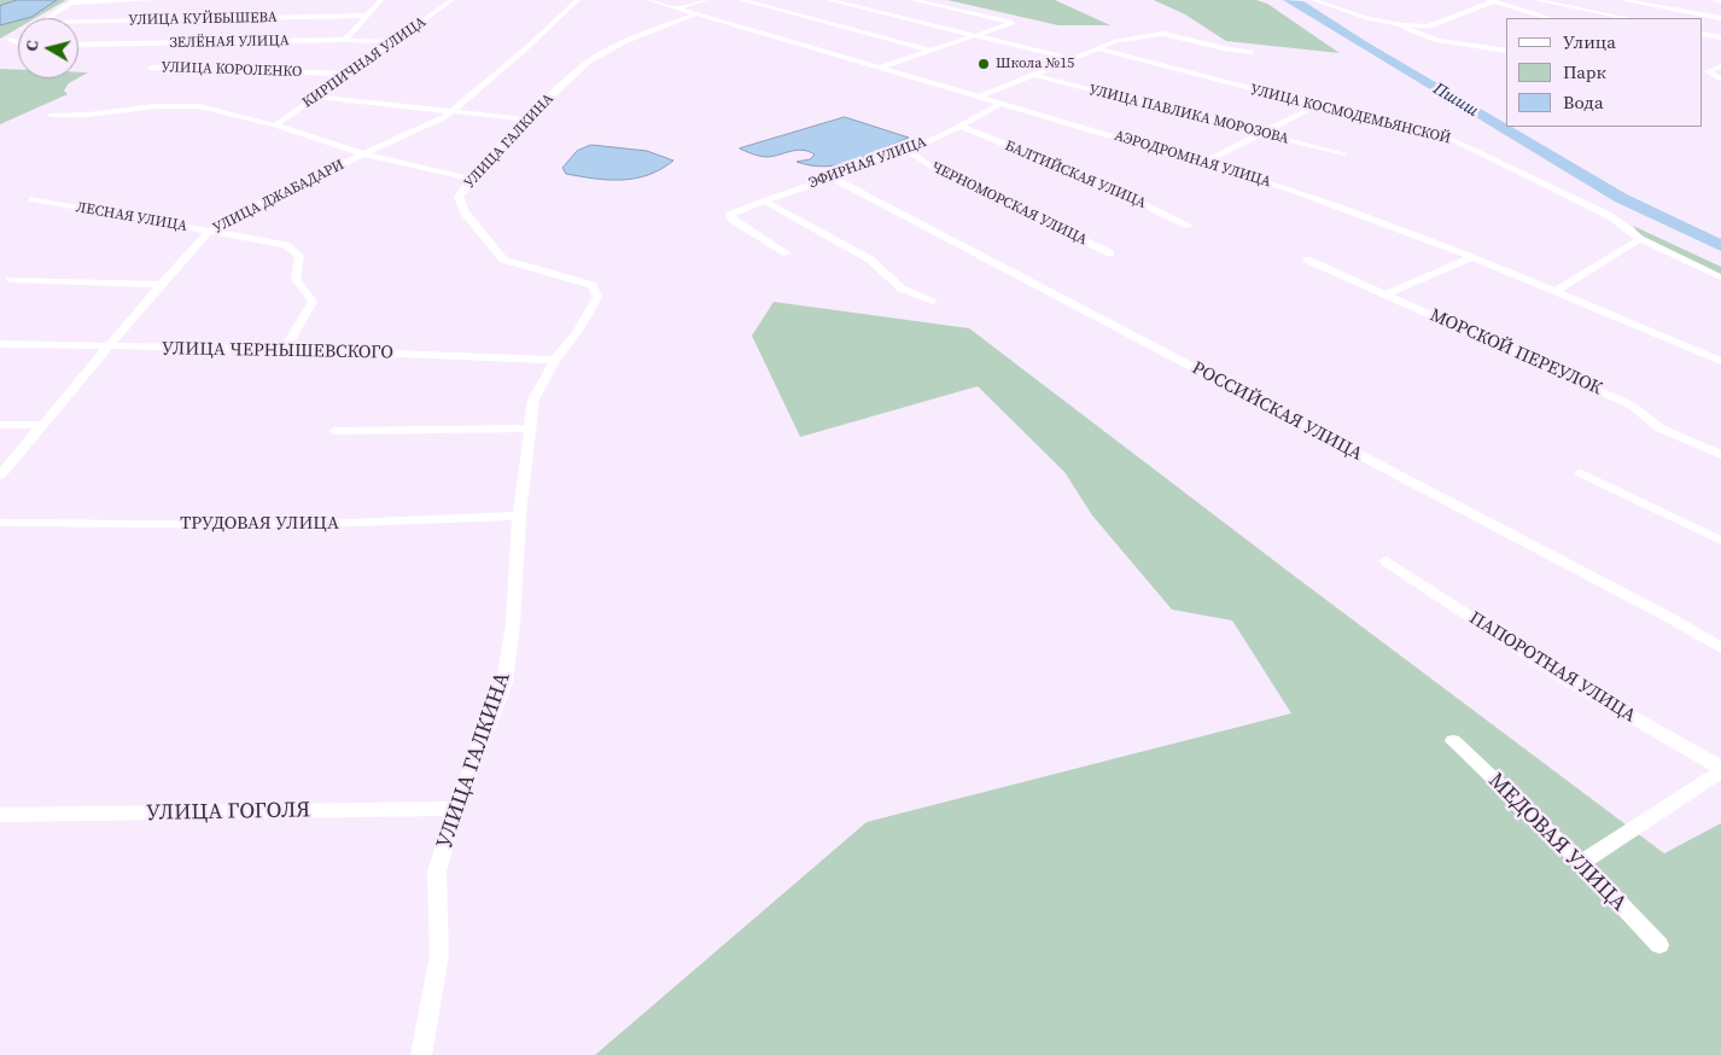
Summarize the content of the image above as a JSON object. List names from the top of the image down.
{
  "streets": {
    "street": [
      "УЛИЦА КУЙБЫШЕВА",
      "ЗЕЛЁНАЯ УЛИЦА",
      "КИРПИЧНАЯ УЛИЦА",
      "УЛИЦА КОРОЛЕНКО",
      "УЛИЦА ПАВЛИКА МОРОЗОВА",
      "УЛИЦА КОСМОДЕМЬЯНСКОЙ",
      "УЛИЦА ГАЛКИНА",
      "АЭРОДРОМНАЯ УЛИЦА",
      "ЭФИРНАЯ УЛИЦА",
      "БАЛТИЙСКАЯ УЛИЦА",
      "УЛИЦА ДЖАБАДАРИ",
      "ЧЕРНОМОРСКАЯ УЛИЦА",
      "ЛЕСНАЯ УЛИЦА",
      "УЛИЦА ЧЕРНЫШЕВСКОГО",
      "МОРСКОЙ ПЕРЕУЛОК",
      "РОССИЙСКАЯ УЛИЦА",
      "ТРУДОВАЯ УЛИЦА",
      "ПАПОРОТНАЯ УЛИЦА",
      "УЛИЦА ГОГОЛЯ",
      "МЕДОВАЯ УЛИЦА"
    ]
  },
  "crossings": [
    ["ЗЕЛЁНАЯ УЛИЦА", "КИРПИЧНАЯ УЛИЦА"],
    ["КИРПИЧНАЯ УЛИЦА", "УЛИЦА КОРОЛЕНКО"],
    ["УЛИЦА ГАЛКИНА", "АЭРОДРОМНАЯ УЛИЦА"],
    ["УЛИЦА ГАЛКИНА", "УЛИЦА ЧЕРНЫШЕВСКОГО"],
    ["УЛИЦА ГАЛКИНА", "ТРУДОВАЯ УЛИЦА"],
    ["УЛИЦА ГАЛКИНА", "УЛИЦА ГОГОЛЯ"],
    ["АЭРОДРОМНАЯ УЛИЦА", "ЭФИРНАЯ УЛИЦА"],
    ["ЭФИРНАЯ УЛИЦА", "БАЛТИЙСКАЯ УЛИЦА"],
    ["ЭФИРНАЯ УЛИЦА", "ЧЕРНОМОРСКАЯ УЛИЦА"],
    ["ЭФИРНАЯ УЛИЦА", "РОССИЙСКАЯ УЛИЦА"],
    ["УЛИЦА ДЖАБАДАРИ", "ЛЕСНАЯ УЛИЦА"],
    ["УЛИЦА ДЖАБАДАРИ", "УЛИЦА ЧЕРНЫШЕВСКОГО"],
    ["ЛЕСНАЯ УЛИЦА", "УЛИЦА ЧЕРНЫШЕВСКОГО"]
  ],
  "water": ["Пшиш"],
  "places": ["Школа №15"],
  "legend": ["Улица", "Парк", "Вода"],
  "north": "left"
}
